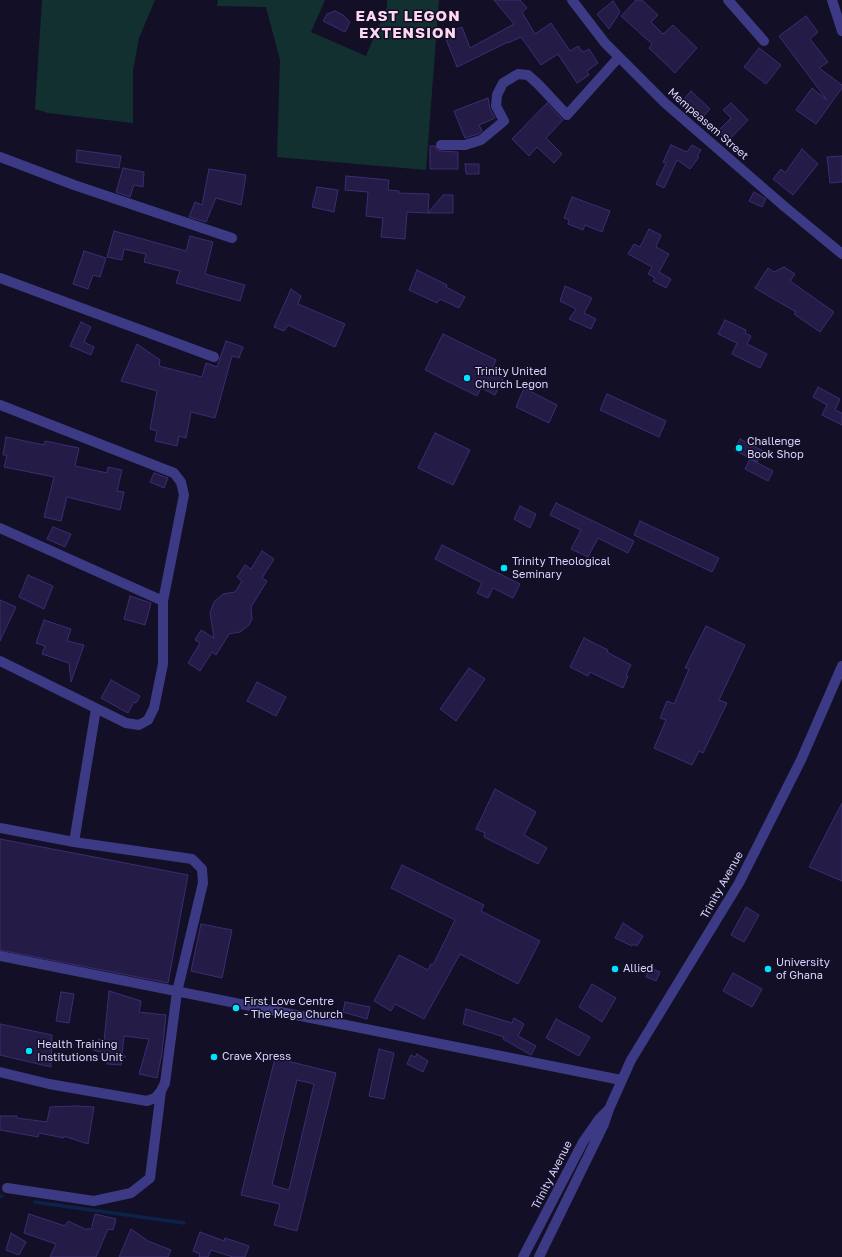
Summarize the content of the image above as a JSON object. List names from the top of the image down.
{
  "streets": {
    "street": ["Mempeasem Street", "Trinity Avenue"]
  },
  "districts": ["EAST LEGON EXTENSION"],
  "places": [
    "Trinity United Church Legon",
    "Challenge Book Shop",
    "Trinity Theological Seminary",
    "Allied",
    "University of Ghana",
    "First Love Centre - The Mega Church",
    "Health Training Institutions Unit",
    "Crave Xpress"
  ]
}
